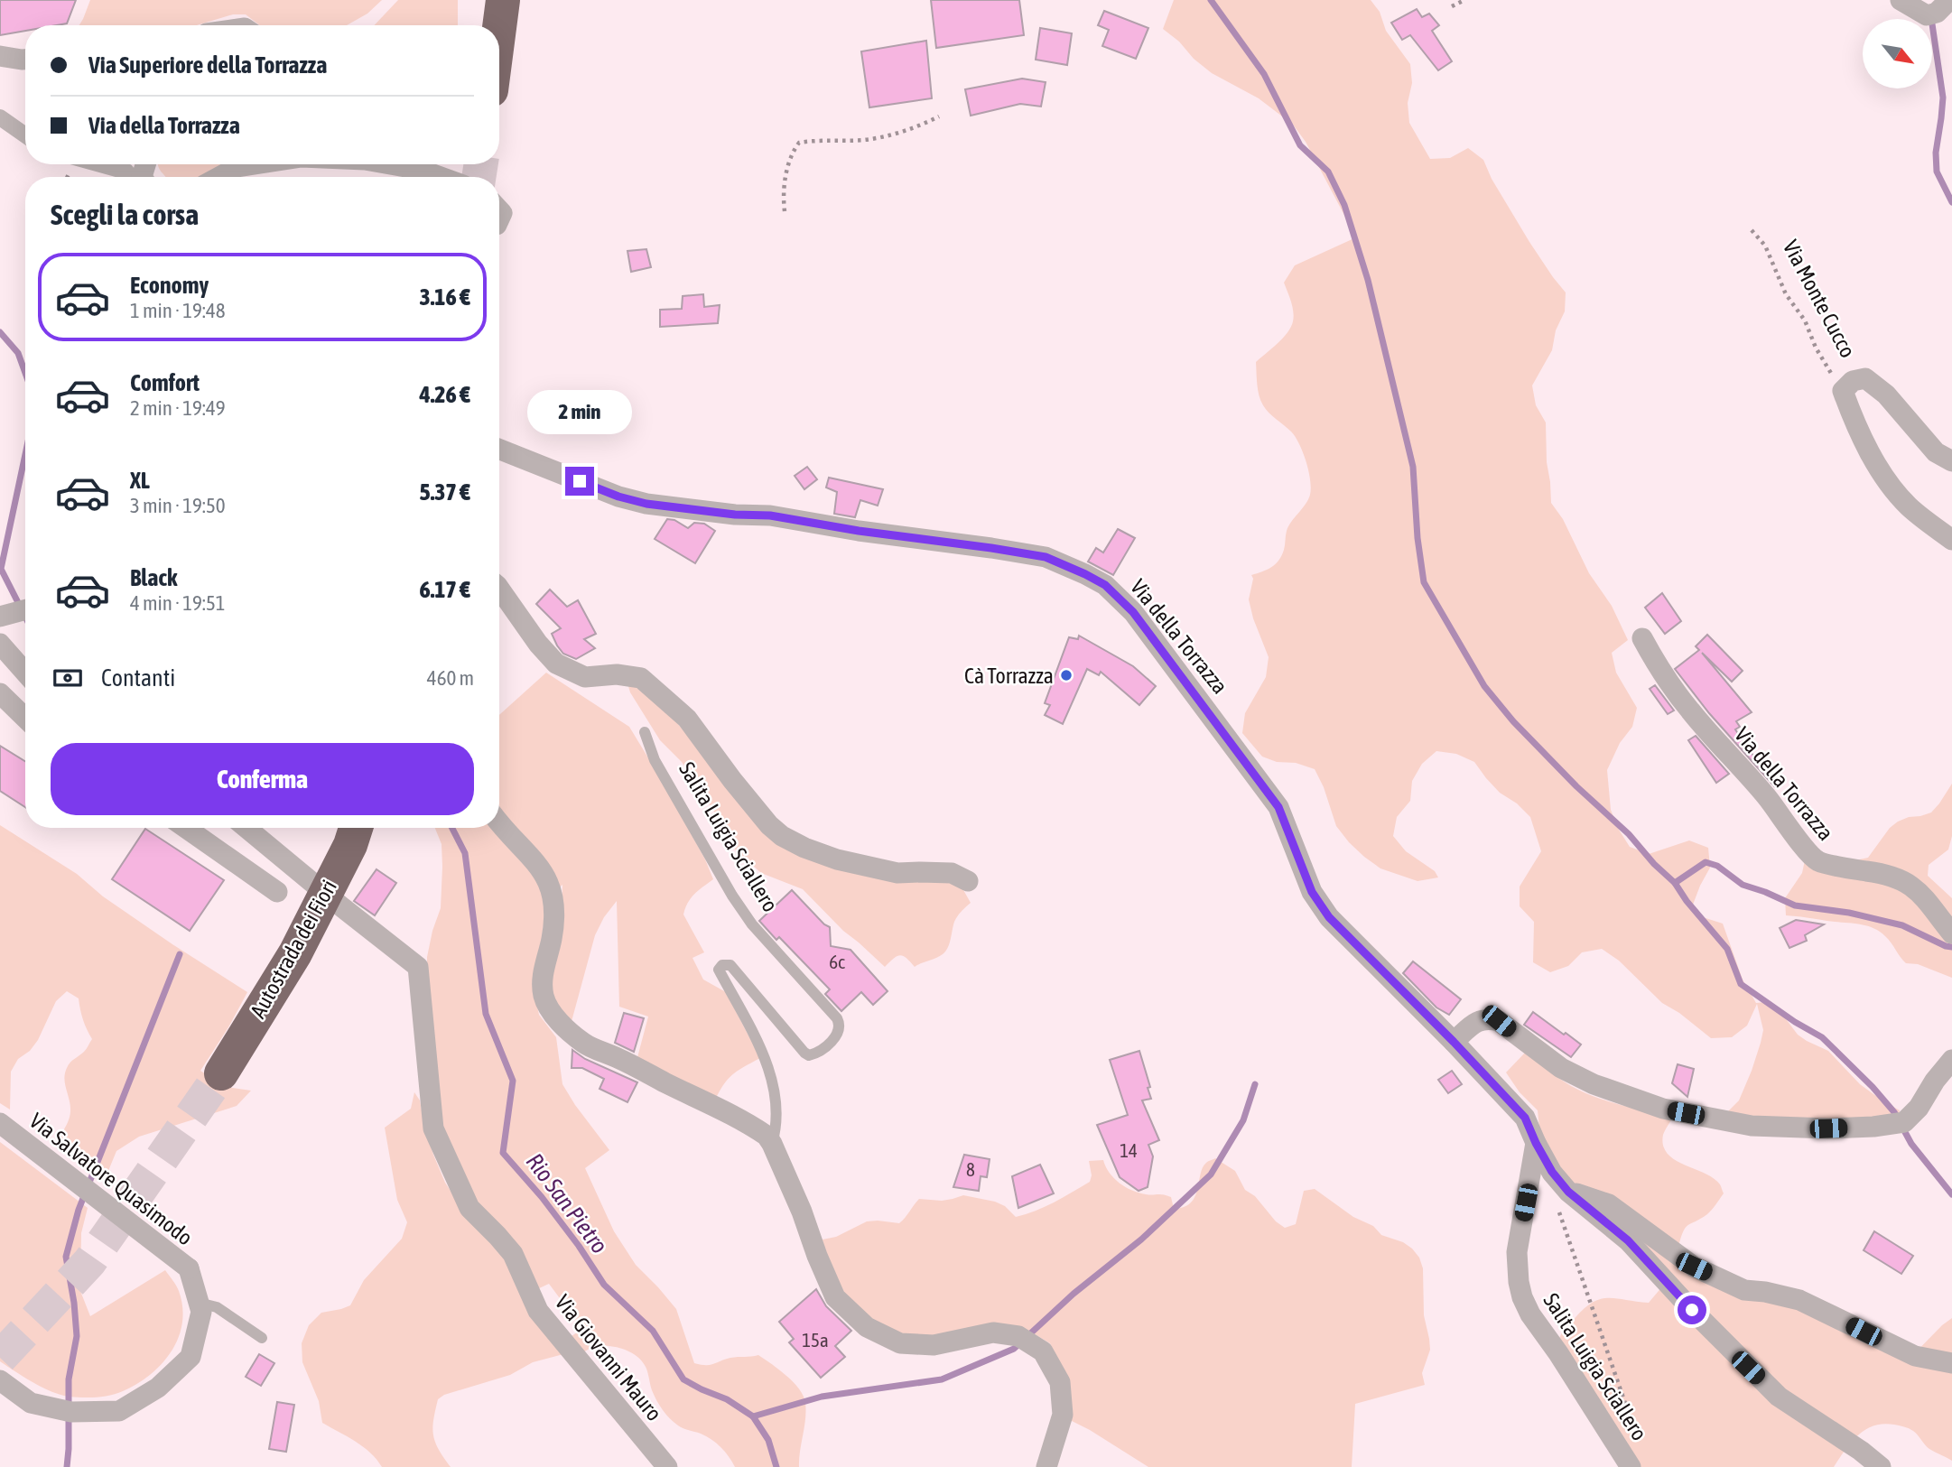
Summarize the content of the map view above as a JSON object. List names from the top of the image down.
{
  "streets": {
    "highway": ["Autostrada dei Fiori"],
    "street": [
      "Via Monte Cucco",
      "Via della Torrazza",
      "Salita Luigia Sciallero",
      "Via Salvatore Quasimodo",
      "Via Giovanni Mauro"
    ]
  },
  "crossings": [
    ["Via della Torrazza", "Salita Luigia Sciallero"]
  ],
  "water": ["Rio San Pietro"],
  "places": ["Cà Torrazza"],
  "house_numbers": [
    "6c",
    "14",
    "8",
    "15a"
  ],
  "north": "bottom right",
  "page": {
    "banner": ["Via Superiore della Torrazza", "Via della Torrazza"],
    "heading": "Scegli la corsa",
    "list": [
      {
        "name": "Economy",
        "note": "1 min · 19:48",
        "value": "3.16 €"
      },
      {
        "name": "Comfort",
        "note": "2 min · 19:49",
        "value": "4.26 €"
      },
      {
        "name": "XL",
        "note": "3 min · 19:50",
        "value": "5.37 €"
      },
      {
        "name": "Black",
        "note": "4 min · 19:51",
        "value": "6.17 €"
      }
    ],
    "bubble": "2 min",
    "pay": ["Contanti", "460 m"],
    "buttons": "Conferma"
  }
}
